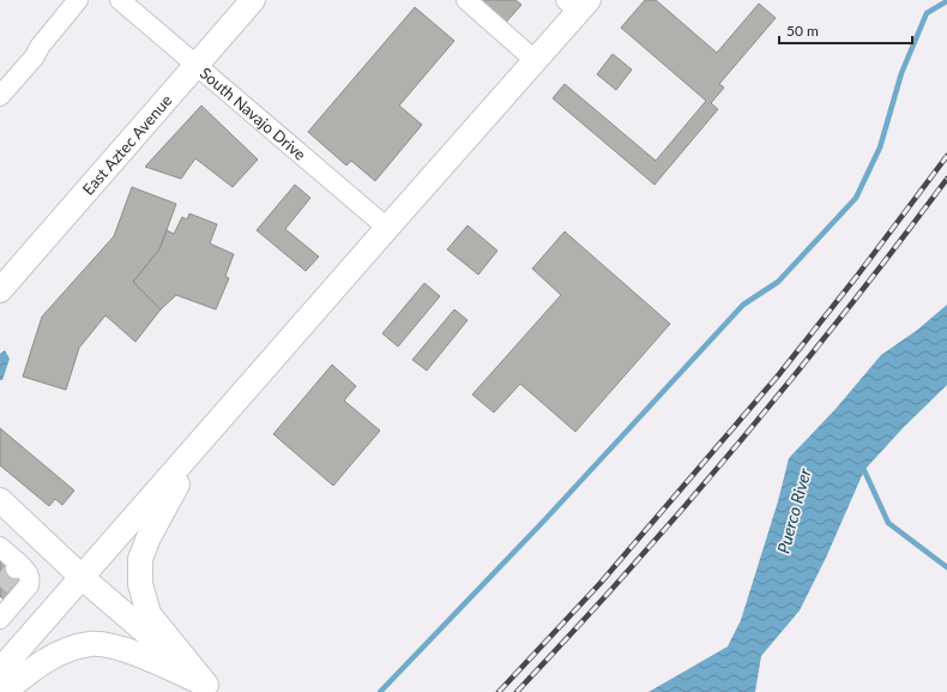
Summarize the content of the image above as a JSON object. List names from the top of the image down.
{
  "streets": {
    "main road": ["East Aztec Avenue"],
    "street": ["South Navajo Drive"]
  },
  "crossings": [
    ["South Navajo Drive", "East Aztec Avenue"]
  ],
  "water": ["Puerco River"],
  "scale_bar": "50 m"
}
